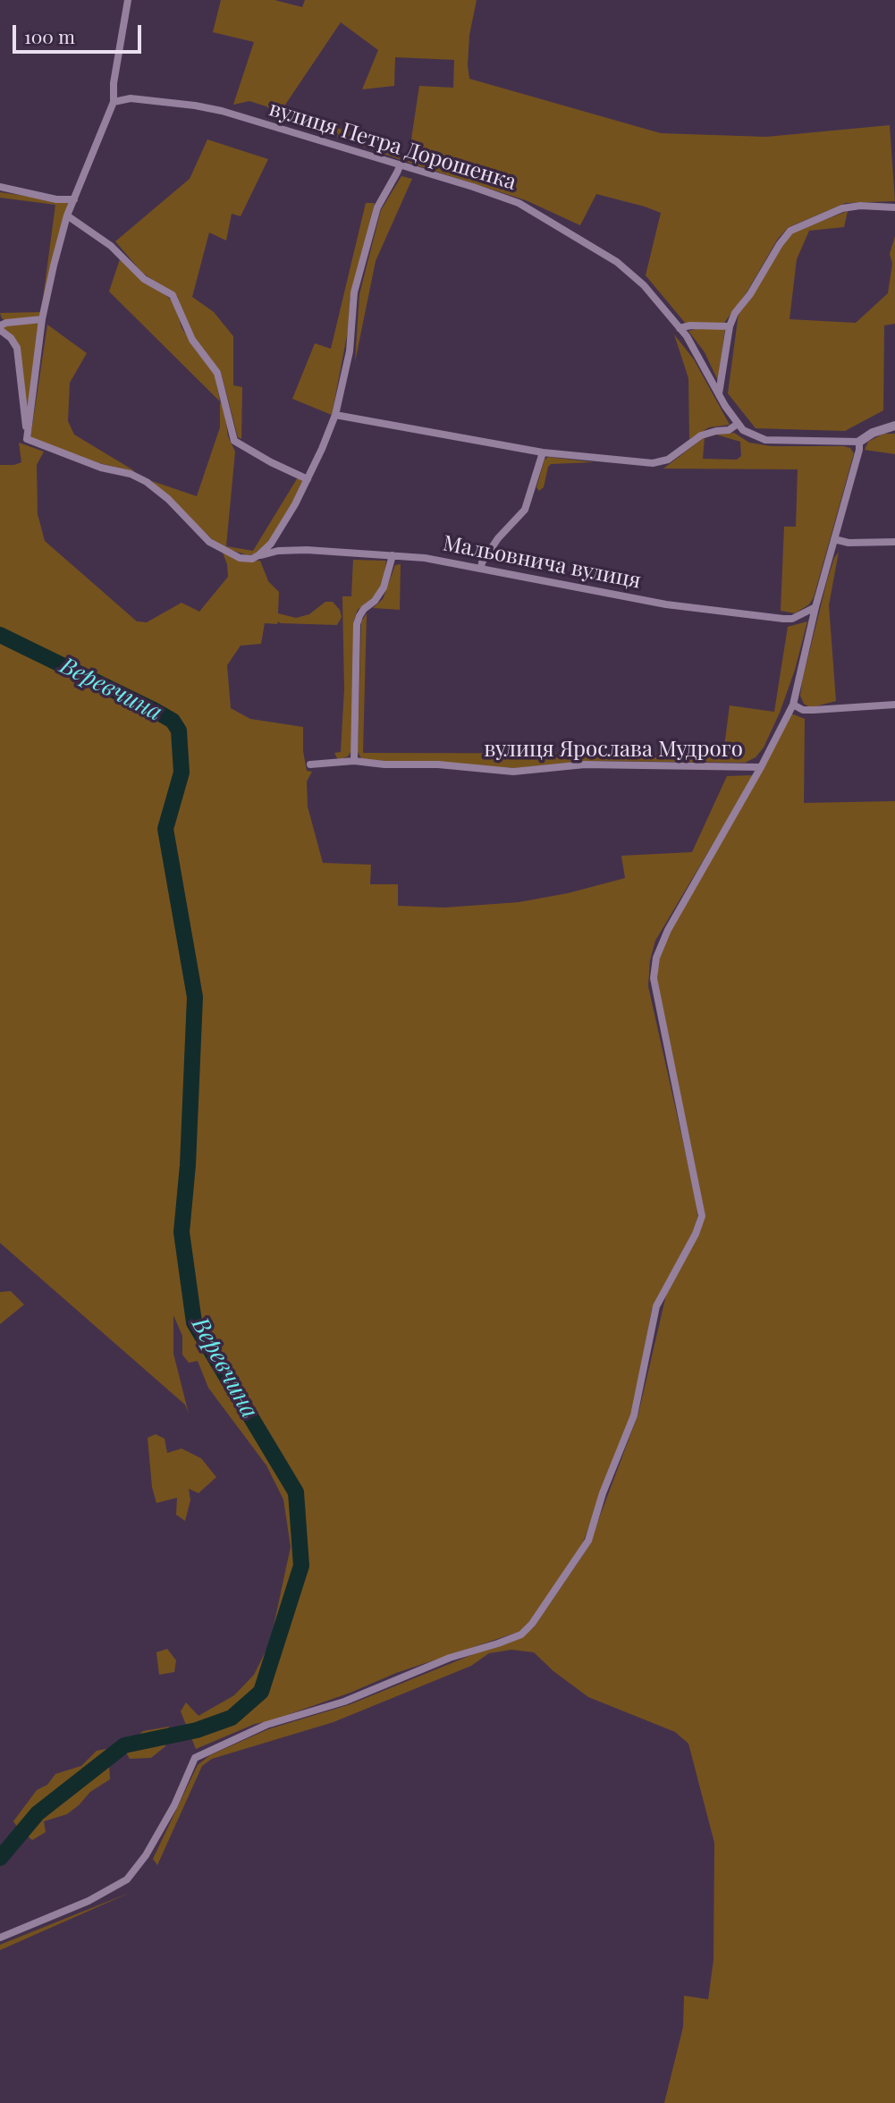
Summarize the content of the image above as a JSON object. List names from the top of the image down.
{
  "streets": {
    "street": ["вулиця Петра Дорошенка", "Мальовнича вулиця", "вулиця Ярослава Мудрого"]
  },
  "water": ["Веревчина"],
  "scale_bar": "100 m"
}
